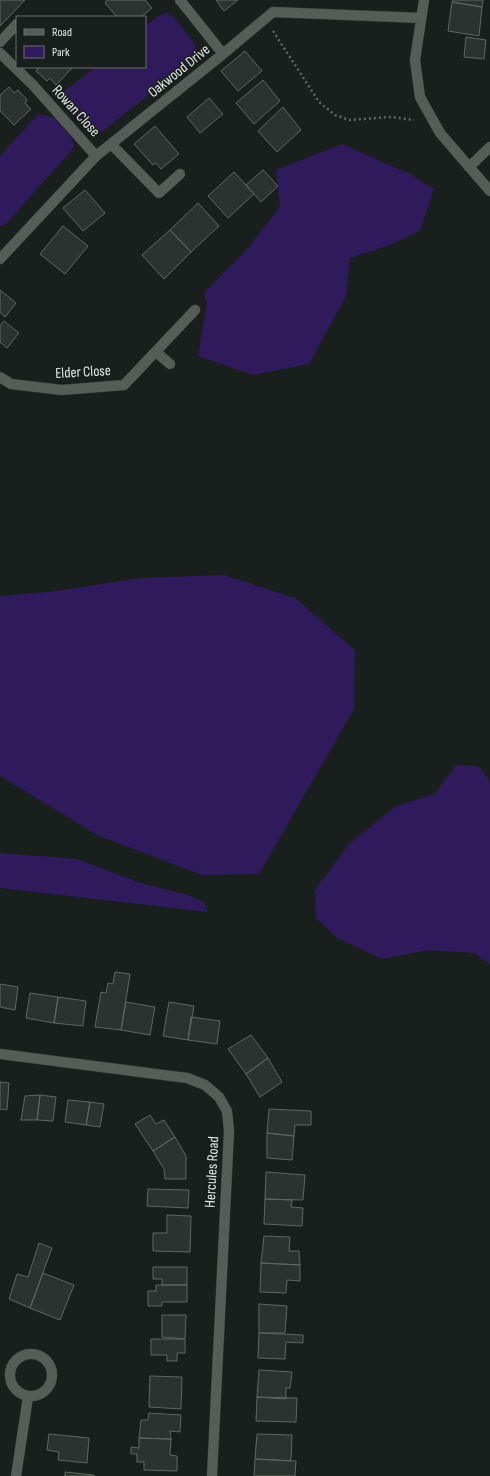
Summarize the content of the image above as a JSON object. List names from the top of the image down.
{
  "streets": {
    "street": [
      "Oakwood Drive",
      "Rowan Close",
      "Elder Close",
      "Hercules Road"
    ]
  },
  "crossings": [
    ["Oakwood Drive", "Rowan Close"]
  ],
  "legend": ["Road", "Park"]
}
